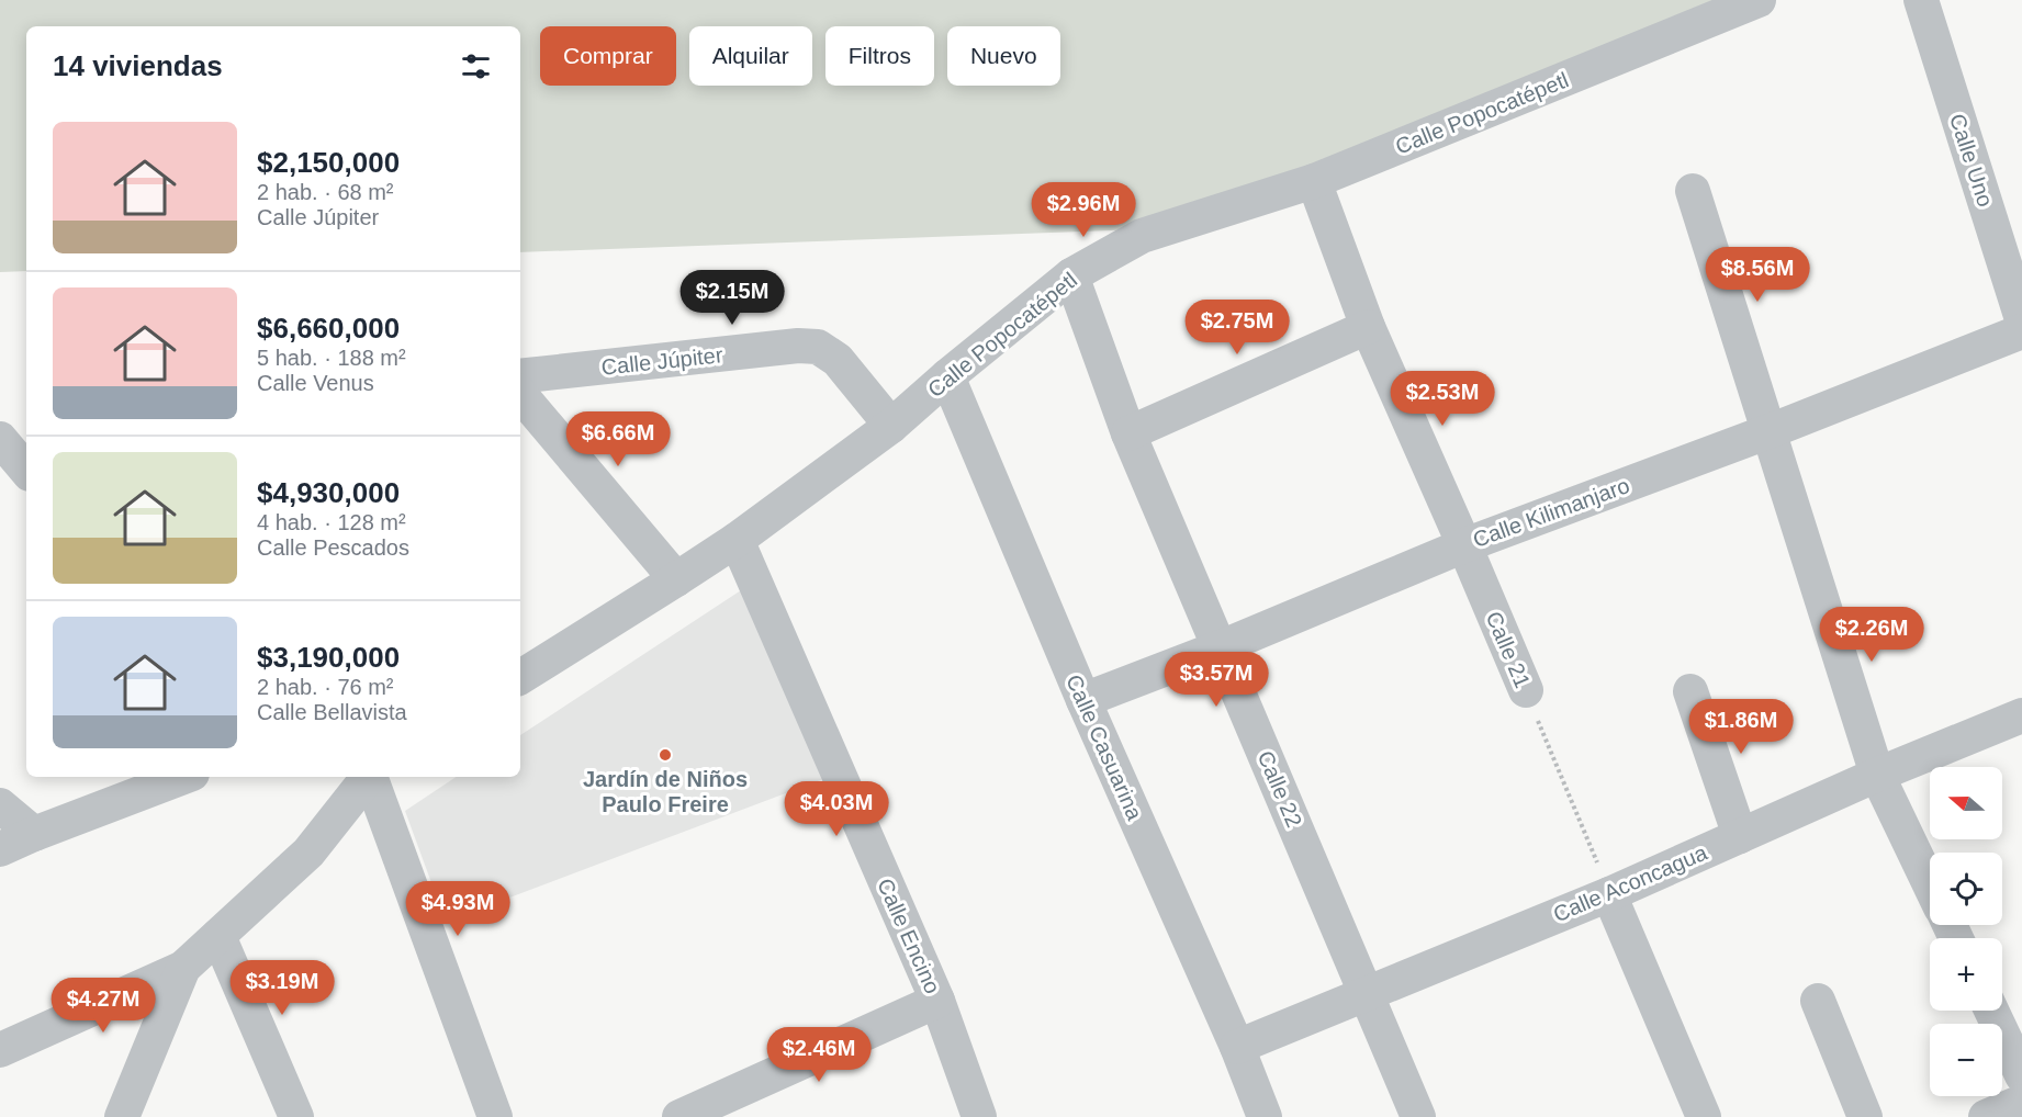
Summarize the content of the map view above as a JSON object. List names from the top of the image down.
{
  "streets": {
    "street": [
      "Calle Popocatépetl",
      "Calle Uno",
      "Calle Júpiter",
      "Calle Kilimanjaro",
      "Calle 21",
      "Calle Casuarina",
      "Calle 22",
      "Calle Aconcagua",
      "Calle Encino"
    ]
  },
  "crossings": [
    ["Calle Popocatépetl", "Calle Júpiter"],
    ["Calle Popocatépetl", "Calle 21"],
    ["Calle Popocatépetl", "Calle Casuarina"],
    ["Calle Popocatépetl", "Calle 22"],
    ["Calle Popocatépetl", "Calle Encino"],
    ["Calle Kilimanjaro", "Calle 21"],
    ["Calle Kilimanjaro", "Calle Casuarina"],
    ["Calle Kilimanjaro", "Calle 22"],
    ["Calle 21", "Calle Aconcagua"],
    ["Calle Casuarina", "Calle Aconcagua"],
    ["Calle 22", "Calle Aconcagua"]
  ],
  "places": ["Jardín de Niños Paulo Freire"],
  "north": "left",
  "page": {
    "chip": [
      "Comprar",
      "Alquilar",
      "Filtros",
      "Nuevo"
    ],
    "heading": "14 viviendas",
    "list": [
      {
        "name": "$2,150,000",
        "note": "2 hab. · 68 m² · Calle Júpiter"
      },
      {
        "name": "$6,660,000",
        "note": "5 hab. · 188 m² · Calle Venus"
      },
      {
        "name": "$4,930,000",
        "note": "4 hab. · 128 m² · Calle Pescados"
      },
      {
        "name": "$3,190,000",
        "note": "2 hab. · 76 m² · Calle Bellavista"
      }
    ],
    "price": [
      "$2.96M",
      "$8.56M",
      "$2.15M",
      "$2.75M",
      "$2.53M",
      "$6.66M",
      "$2.26M",
      "$3.57M",
      "$1.86M",
      "$4.03M",
      "$4.93M",
      "$3.19M",
      "$4.27M",
      "$2.46M"
    ],
    "map_buttons": ["+", "−"]
  }
}
